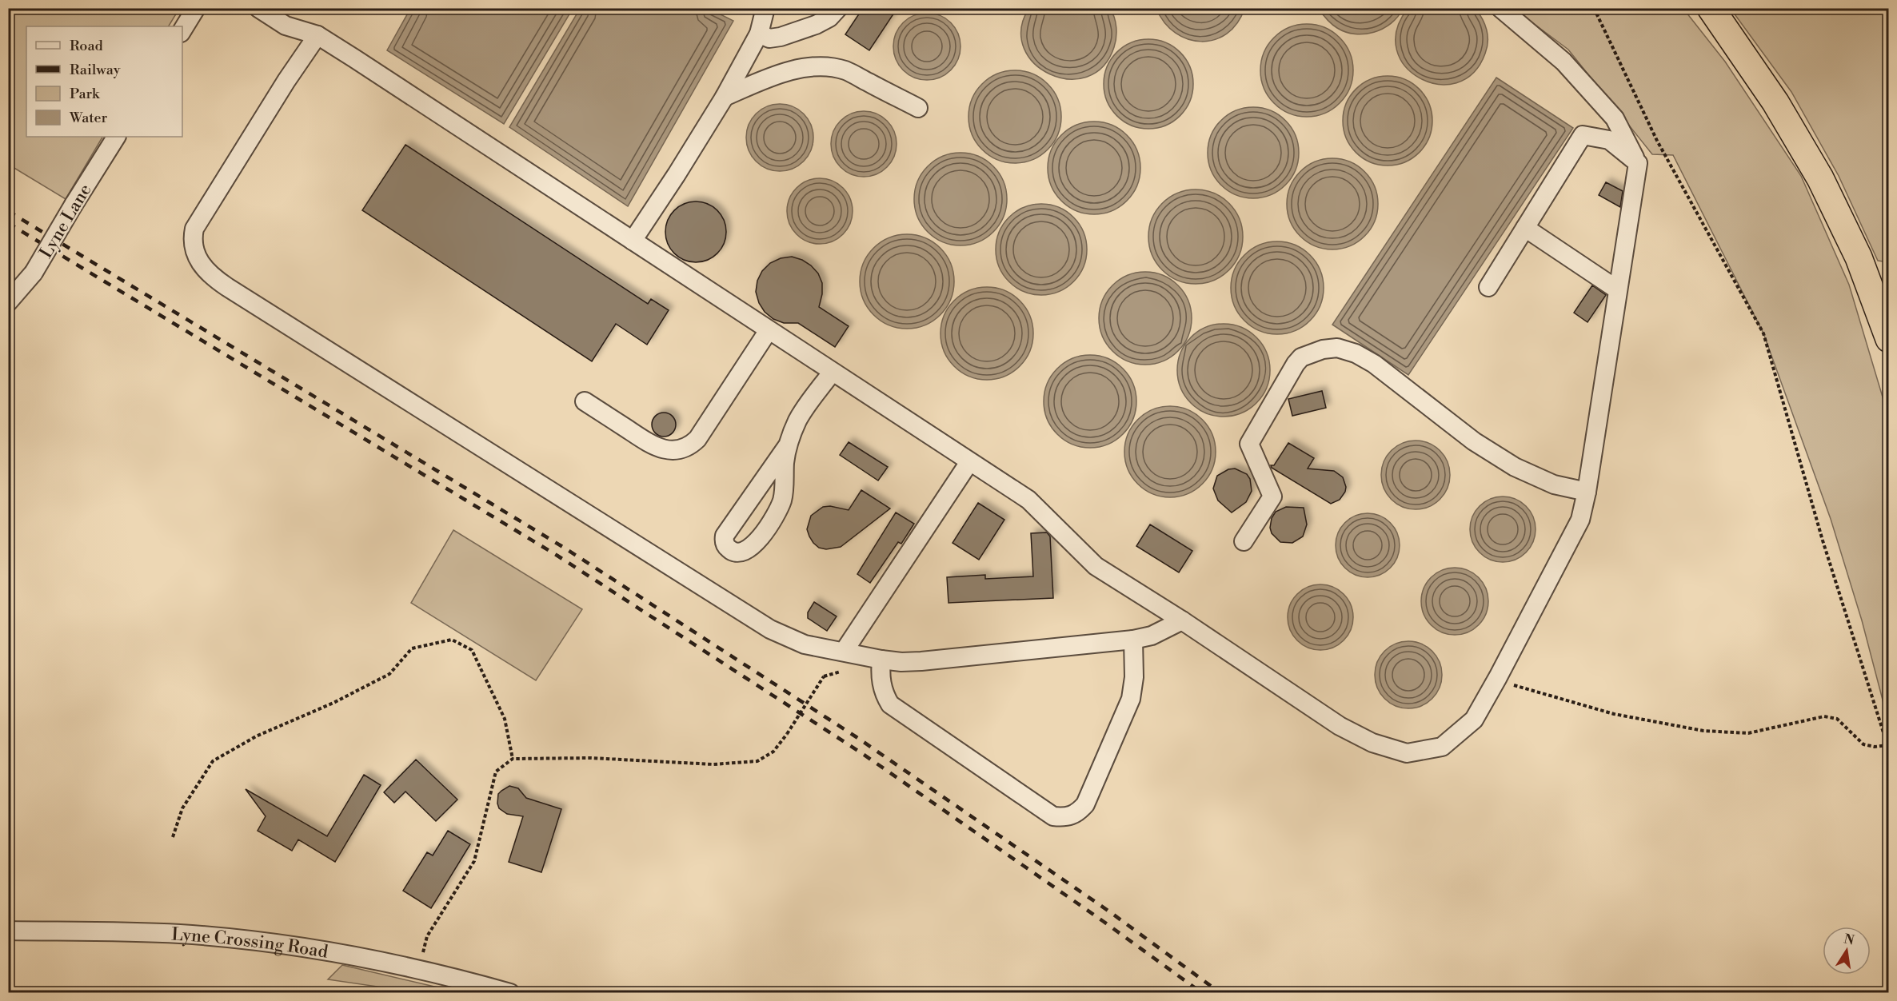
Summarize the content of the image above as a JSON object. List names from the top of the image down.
{
  "streets": {
    "street": ["Lyne Lane", "Lyne Crossing Road"]
  },
  "legend": [
    "Road",
    "Railway",
    "Park",
    "Water"
  ],
  "north": "top"
}
